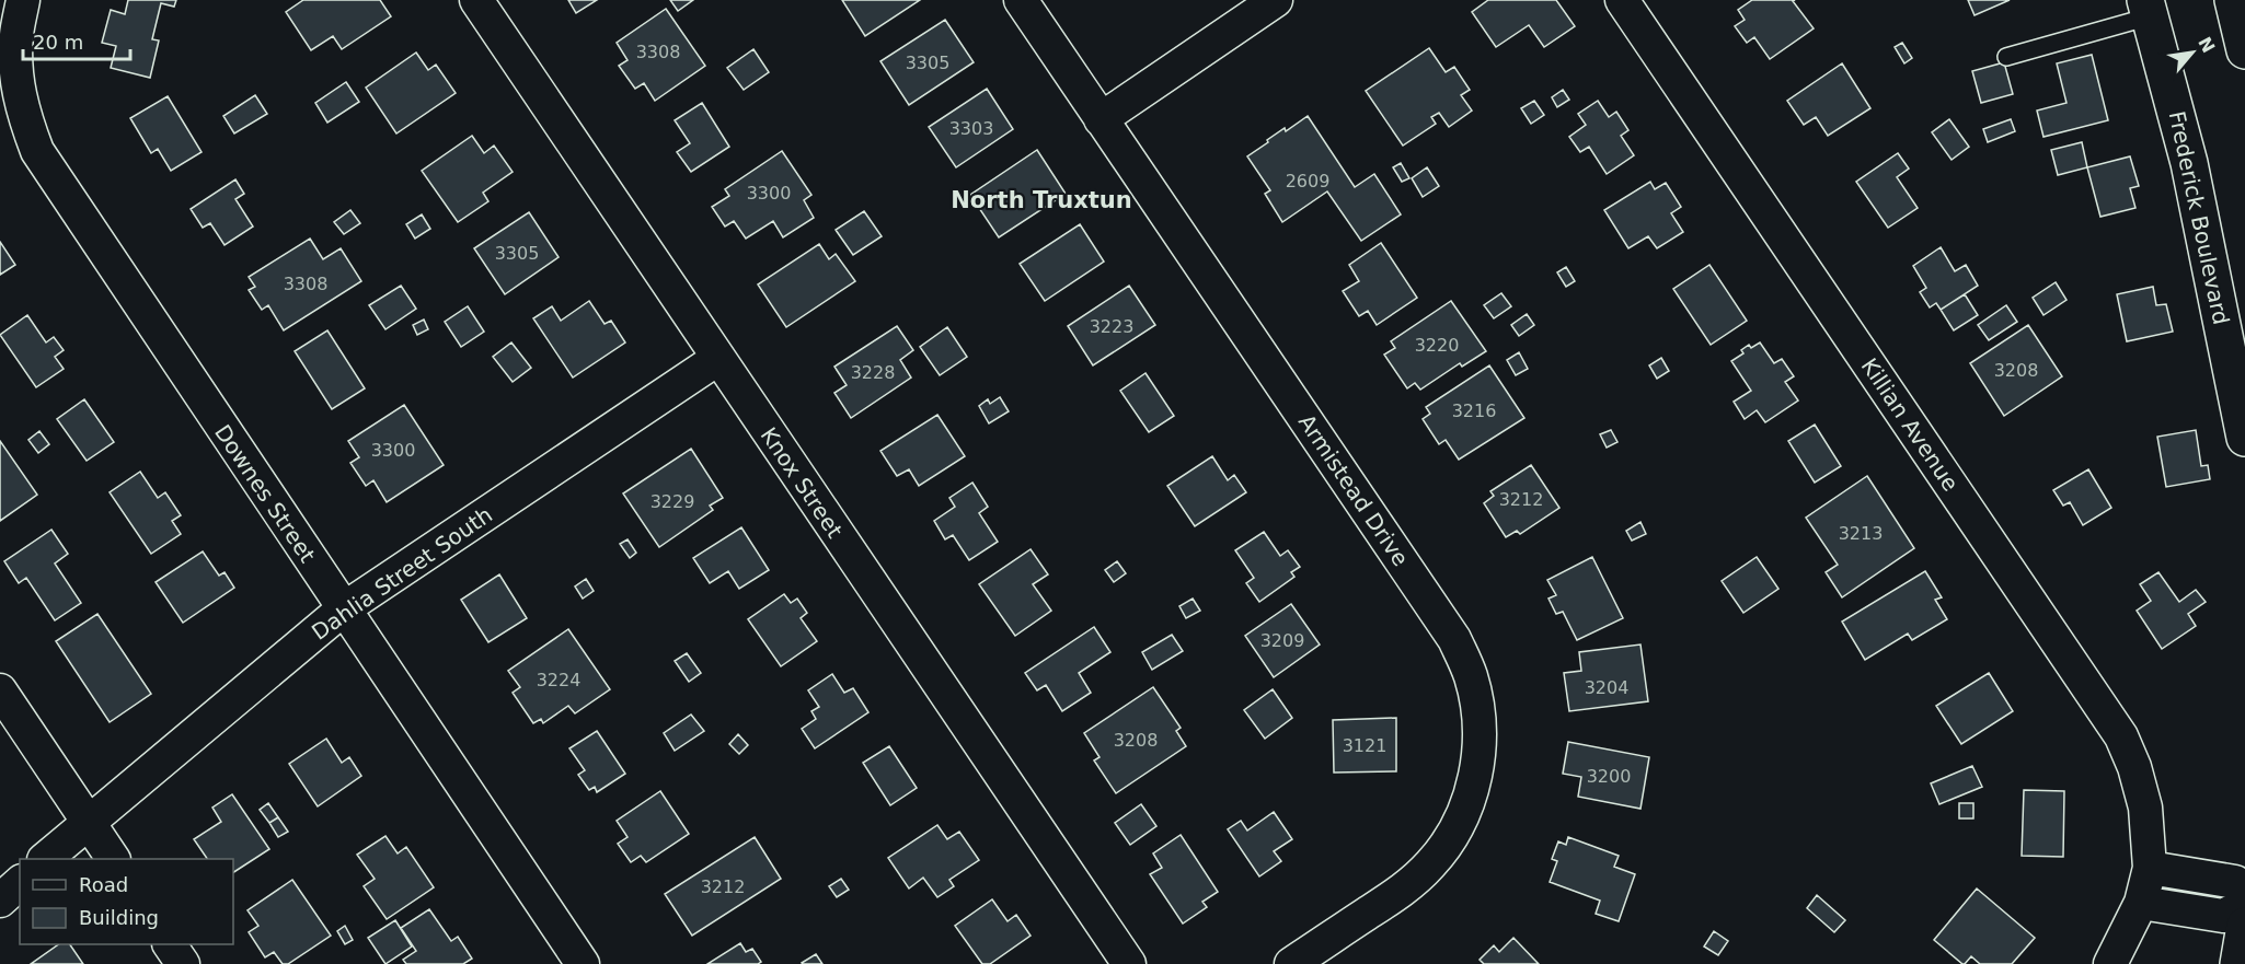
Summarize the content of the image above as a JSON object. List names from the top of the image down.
{
  "streets": {
    "main road": ["Frederick Boulevard"],
    "street": [
      "Killian Avenue",
      "Knox Street",
      "Armistead Drive",
      "Downes Street",
      "Dahlia Street South"
    ]
  },
  "crossings": [
    ["Knox Street", "Dahlia Street South"],
    ["Downes Street", "Dahlia Street South"]
  ],
  "districts": ["North Truxtun"],
  "house_numbers": [
    "3308",
    "3305",
    "3303",
    "2609",
    "3300",
    "3305",
    "3308",
    "3223",
    "3220",
    "3208",
    "3228",
    "3216",
    "3300",
    "3212",
    "3229",
    "3213",
    "3209",
    "3224",
    "3204",
    "3208",
    "3121",
    "3200",
    "3212"
  ],
  "legend": ["Road", "Building"],
  "scale_bar": "20 m",
  "north": "top right"
}
